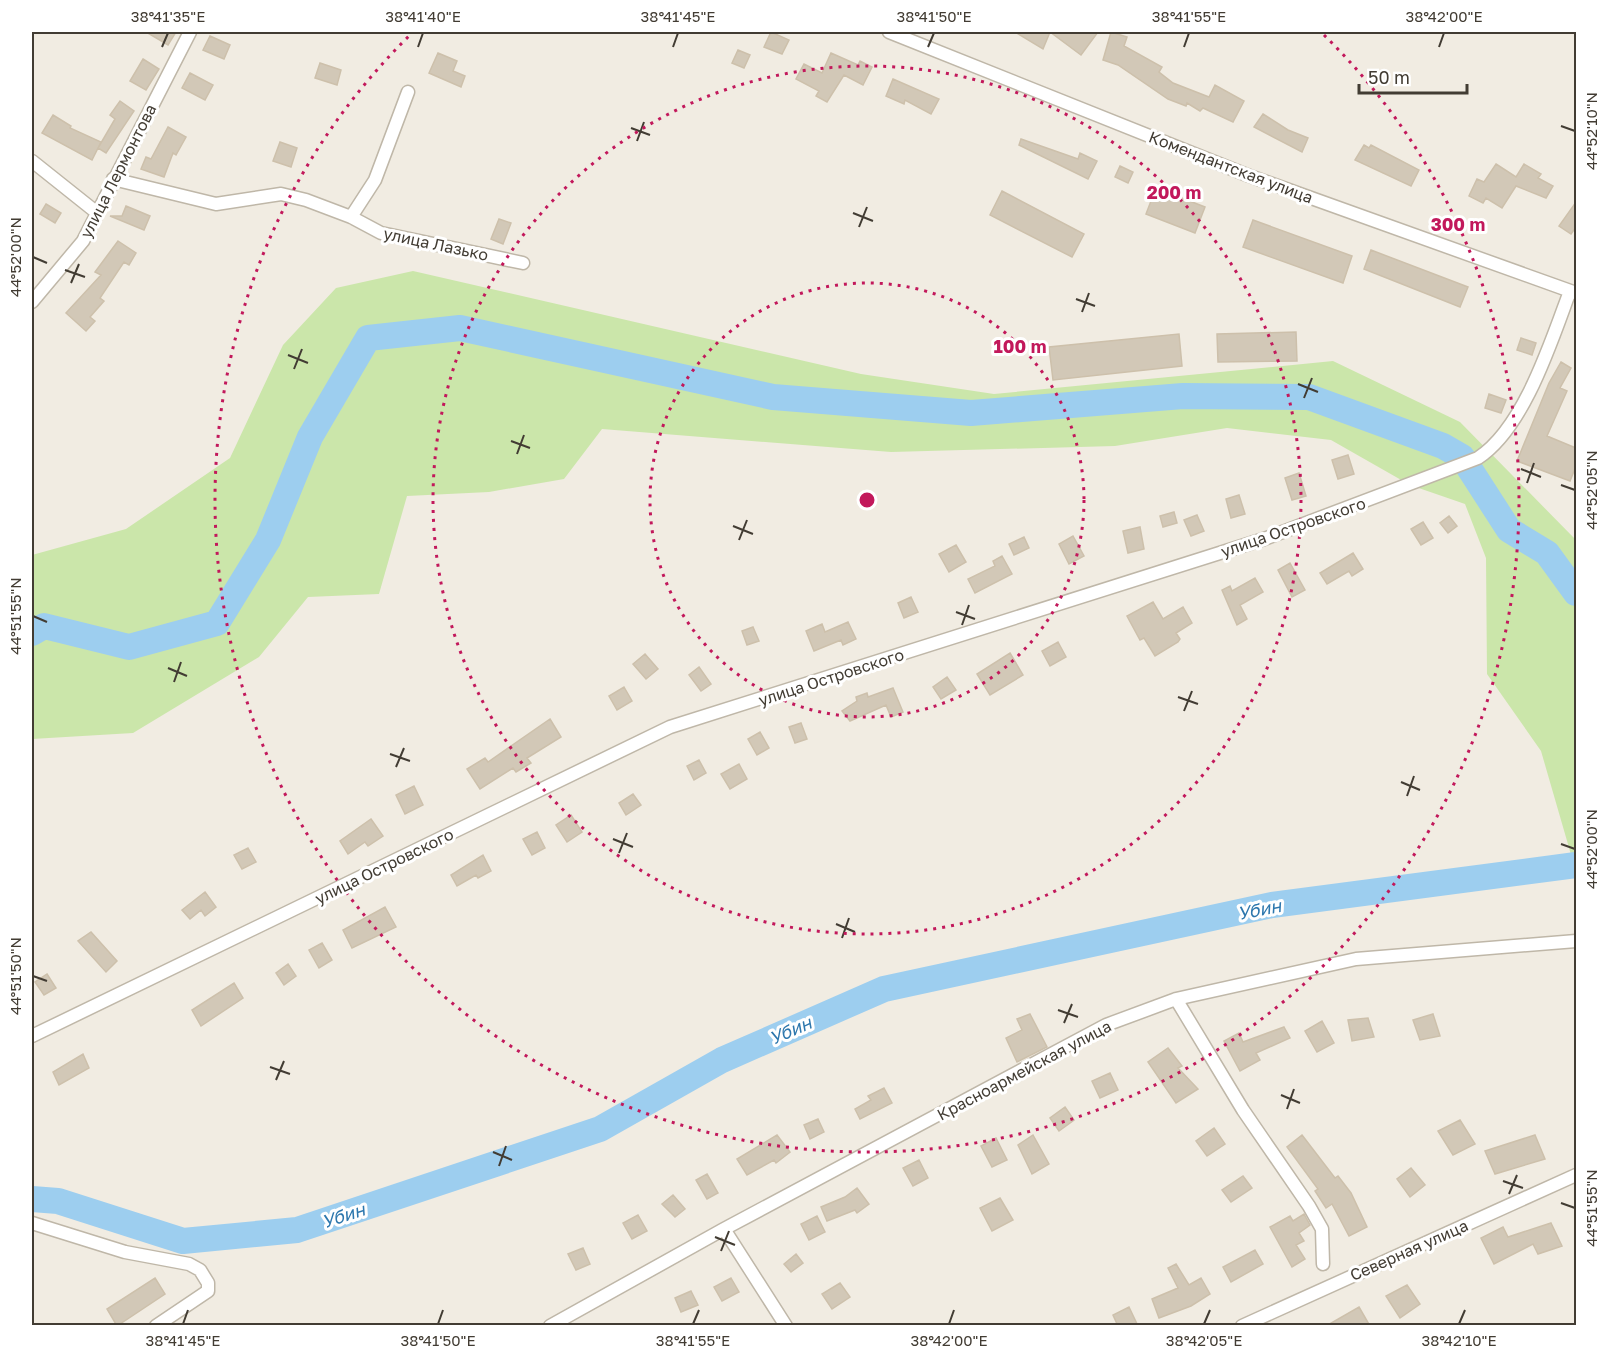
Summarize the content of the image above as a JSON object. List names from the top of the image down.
{
  "streets": {
    "street": [
      "Комендантская улица",
      "улица Лермонтова",
      "улица Лазько",
      "улица Островского",
      "Красноармейская улица",
      "Северная улица"
    ]
  },
  "crossings": [
    ["Комендантская улица", "улица Островского"],
    ["улица Лермонтова", "улица Лазько"]
  ],
  "water": ["Убин"],
  "scale_bar": "50 m",
  "coordinates": [
    "38°41'35\"E",
    "38°41'40\"E",
    "38°41'45\"E",
    "38°41'50\"E",
    "38°41'55\"E",
    "38°42'00\"E",
    "44°52'10\"N",
    "44°52'00\"N",
    "44°52'05\"N",
    "44°51'55\"N",
    "44°51'50\"N",
    "38°42'05\"E",
    "38°42'10\"E"
  ],
  "rings": ["200 m", "300 m", "100 m"]
}
